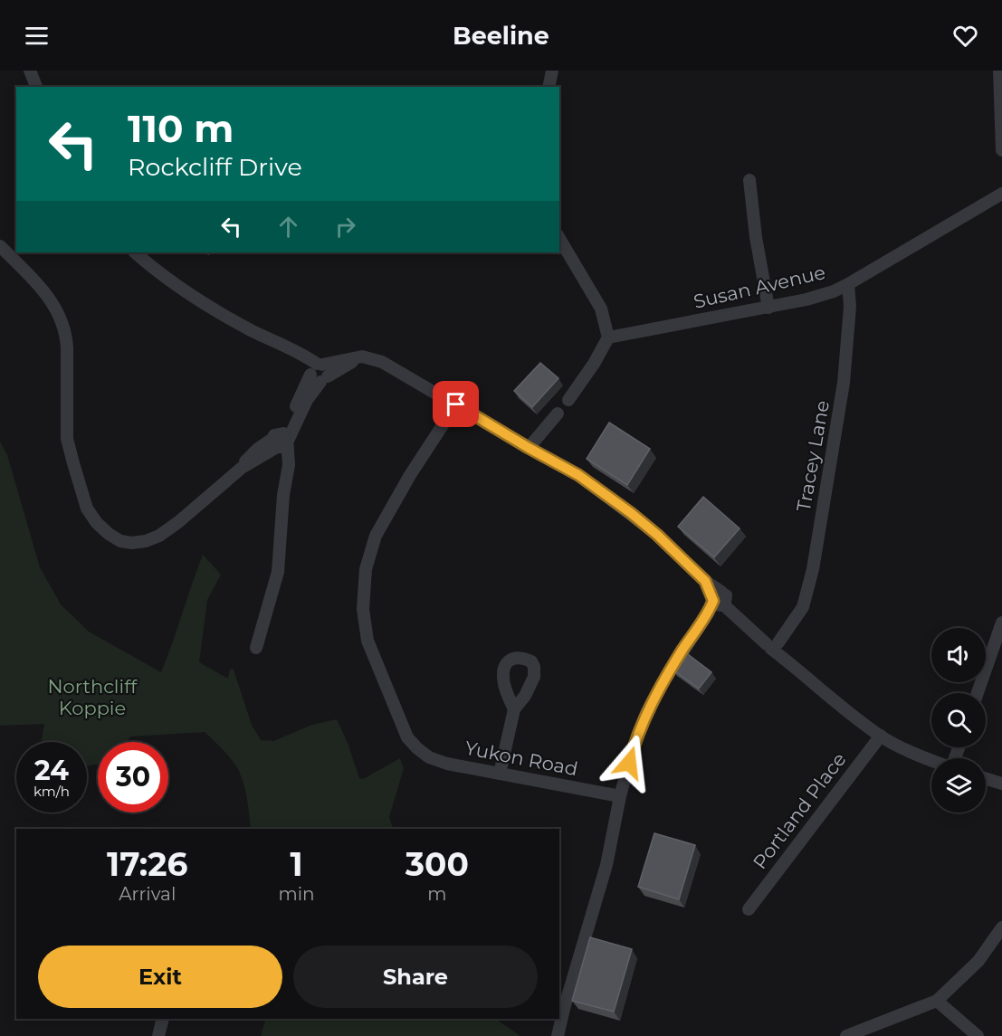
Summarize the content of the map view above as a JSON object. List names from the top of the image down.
{
  "streets": {
    "street": [
      "Susan Avenue",
      "Tracey Lane",
      "Yukon Road",
      "Portland Place"
    ]
  },
  "crossings": [
    ["Susan Avenue", "Tracey Lane"]
  ],
  "parks": ["Northcliff Koppie"],
  "page": {
    "header": "Beeline",
    "turn": ["110 m", "Rockcliff Drive"],
    "speed": "24 km/h",
    "limit": "30",
    "eta": [
      "17:26",
      "Arrival",
      "1",
      "min",
      "300",
      "m"
    ],
    "buttons": ["Exit", "Share"]
  }
}
